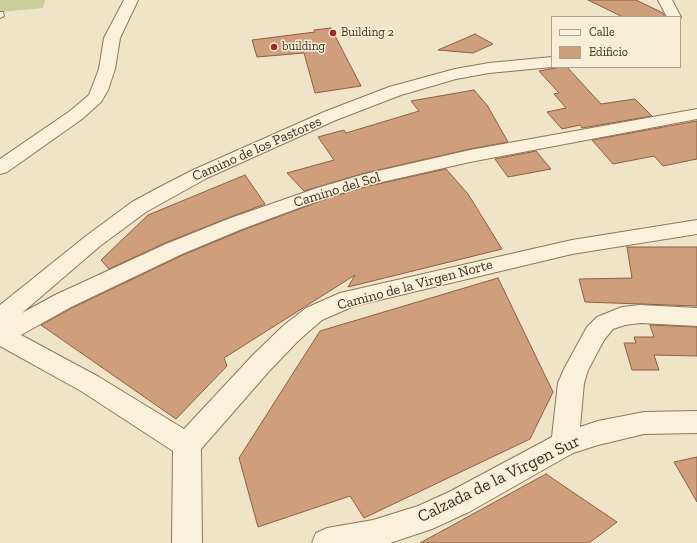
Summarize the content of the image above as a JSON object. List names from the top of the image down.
{
  "streets": {
    "street": [
      "Camino de los Pastores",
      "Camino del Sol",
      "Camino de la Virgen Norte",
      "Calzada de la Virgen Sur"
    ]
  },
  "places": ["Building 2", "building"],
  "legend": ["Calle", "Edificio"]
}
